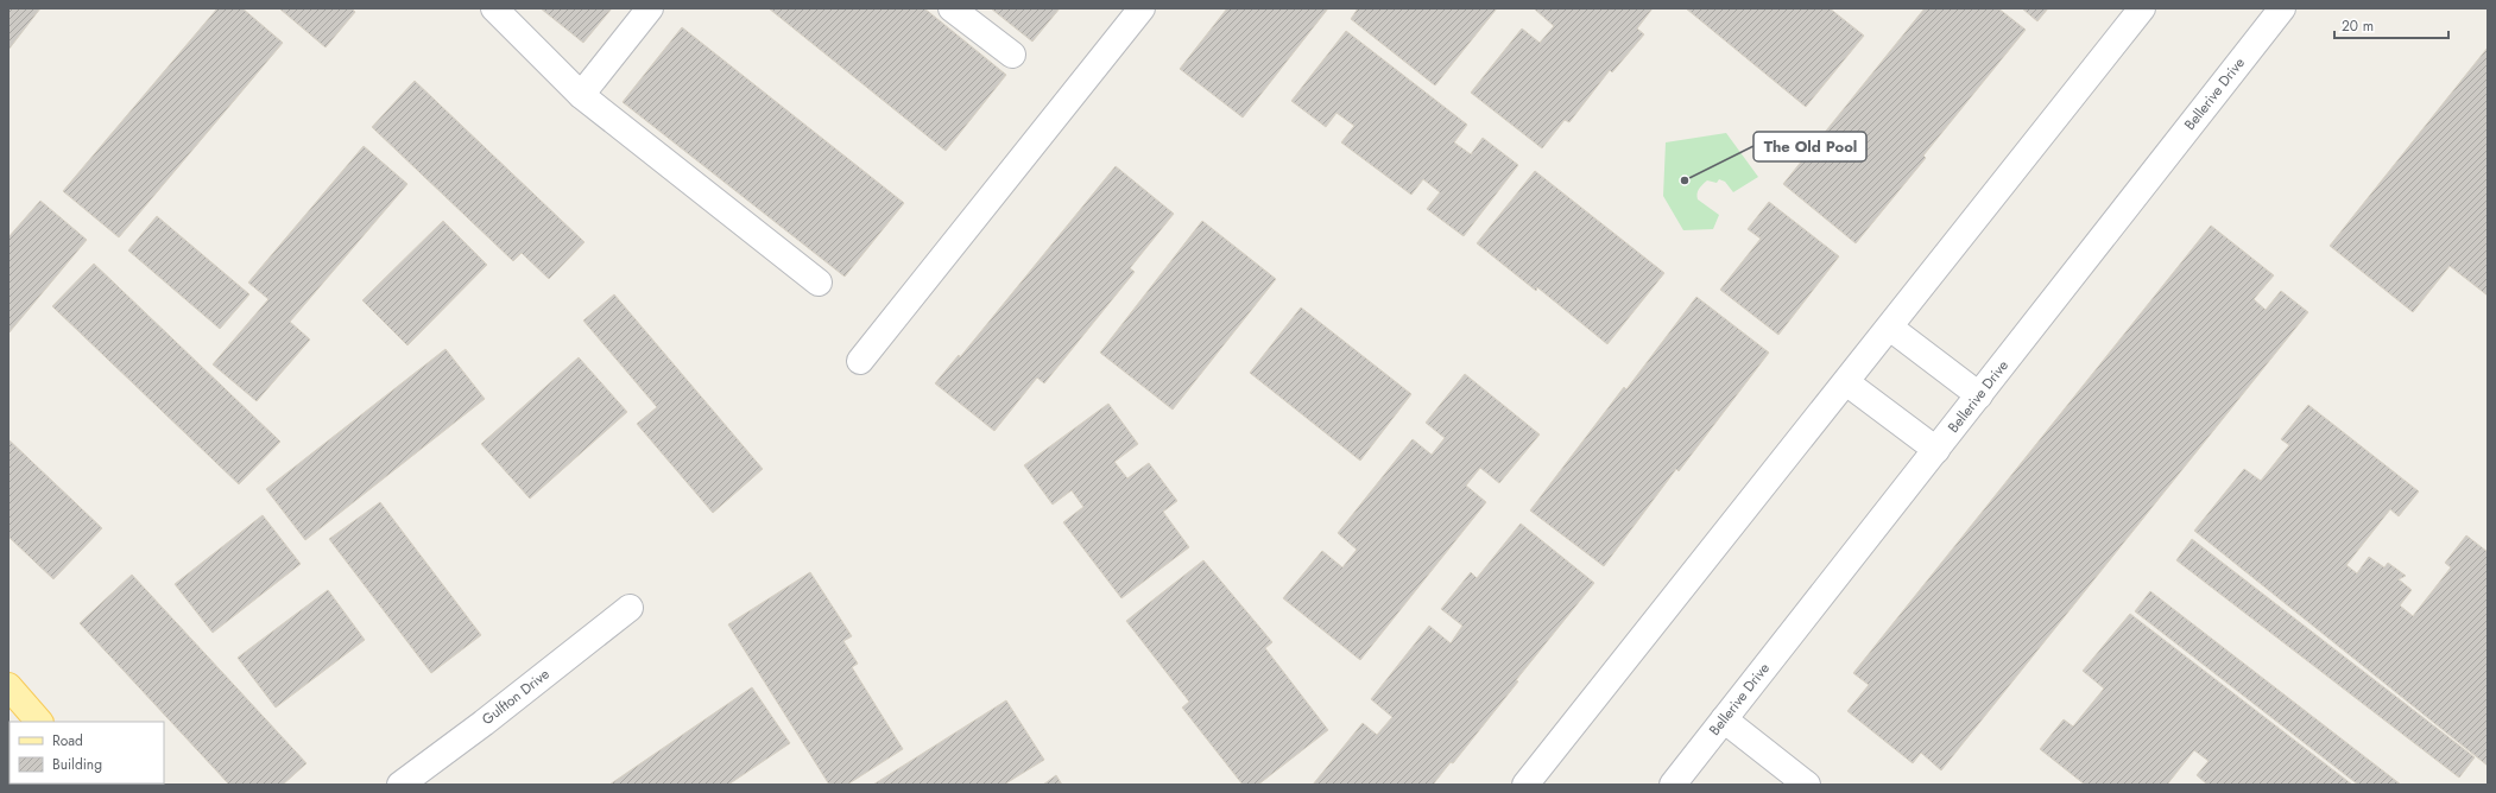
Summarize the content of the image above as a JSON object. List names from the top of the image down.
{
  "streets": {
    "street": ["Bellerive Drive", "Gulfton Drive"]
  },
  "places": ["The Old Pool"],
  "legend": ["Road", "Building"],
  "scale_bar": "20 m"
}
